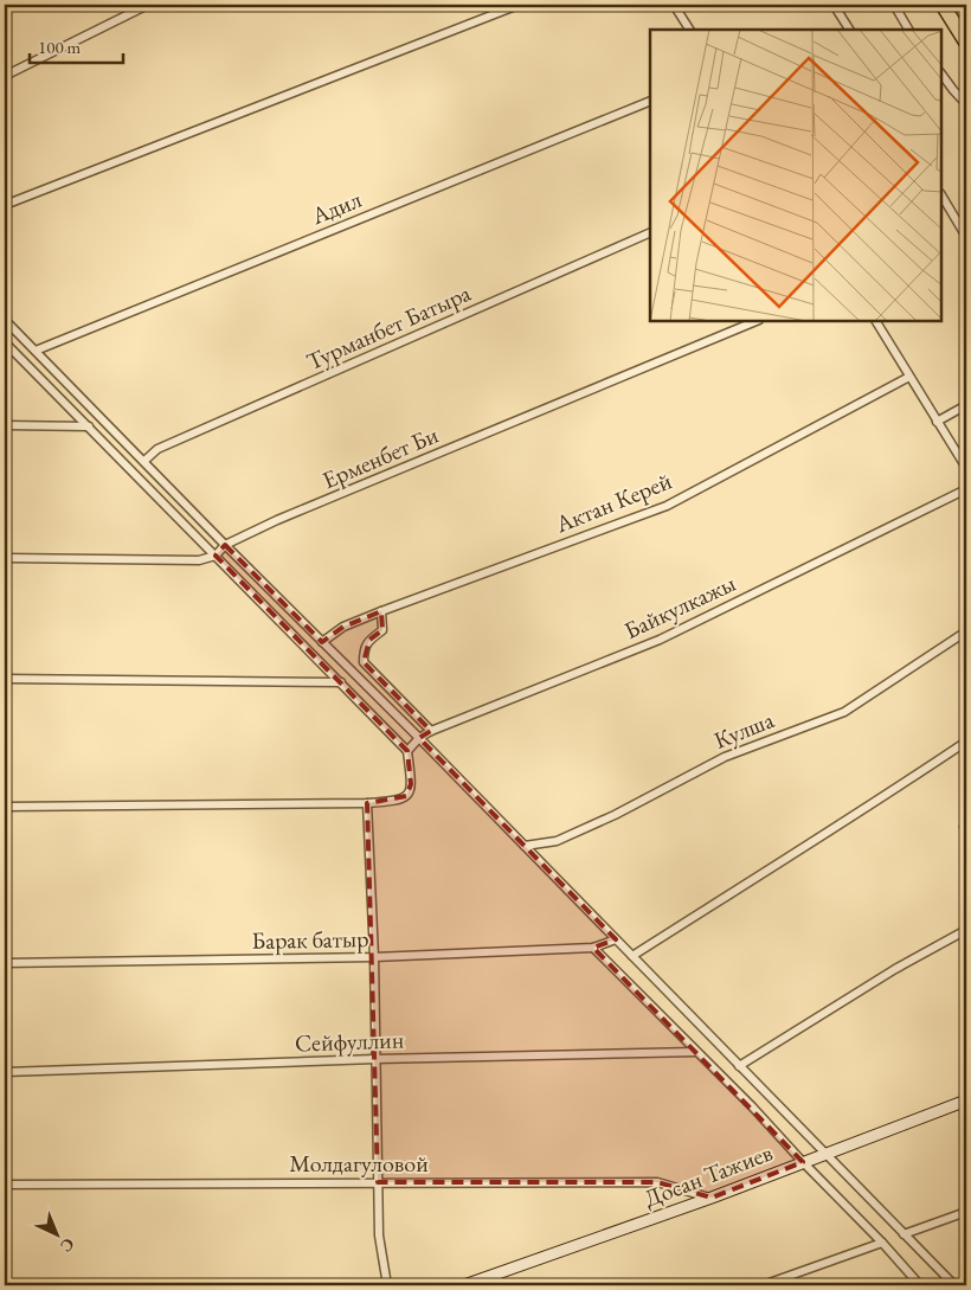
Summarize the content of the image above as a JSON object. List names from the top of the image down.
{
  "streets": {
    "street": [
      "Адил",
      "Турманбет Батыра",
      "Ерменбет Би",
      "Актан Керей",
      "Байкулкажы",
      "Кулша",
      "Барак батыр",
      "Сейфуллин",
      "Молдагуловой",
      "Досан Тажиев"
    ]
  },
  "crossings": [
    ["Молдагуловой", "Досан Тажиев"]
  ],
  "scale_bar": "100 m",
  "north": "bottom right"
}
